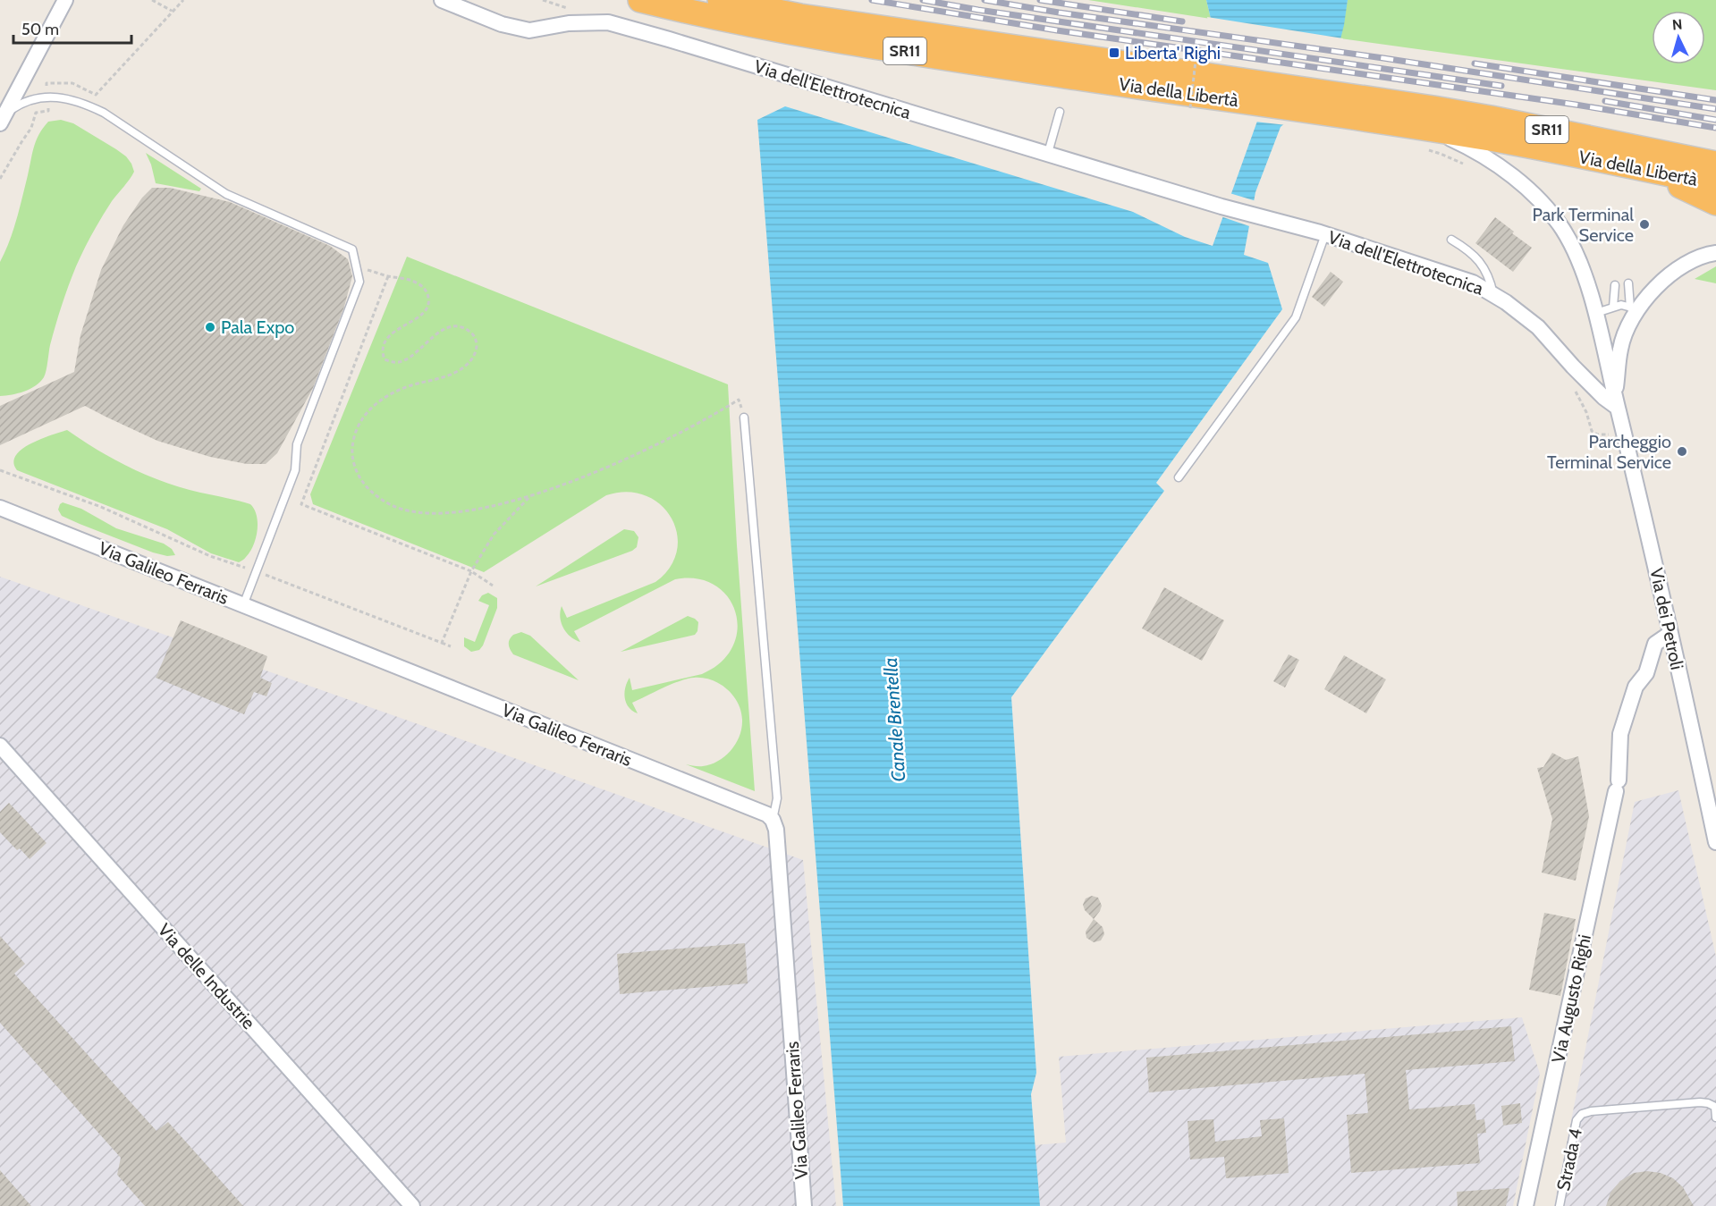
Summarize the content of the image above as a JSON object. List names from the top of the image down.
{
  "streets": {
    "highway": ["SR11", "Via della Libertà"],
    "street": [
      "Via dell'Elettrotecnica",
      "Via Galileo Ferraris",
      "Via dei Petroli",
      "Via delle Industrie",
      "Via Augusto Righi"
    ],
    "lane": ["Strada 4"]
  },
  "crossings": [
    ["Via dell'Elettrotecnica", "Via dei Petroli"],
    ["Via della Libertà", "Via dei Petroli"],
    ["Via dei Petroli", "Via Augusto Righi"]
  ],
  "water": ["Canale Brentella"],
  "places": {
    "transit": ["Liberta' Righi"],
    "other": ["Park Terminal Service", "Pala Expo", "Parcheggio Terminal Service"]
  },
  "scale_bar": "50 m",
  "north": "top"
}
